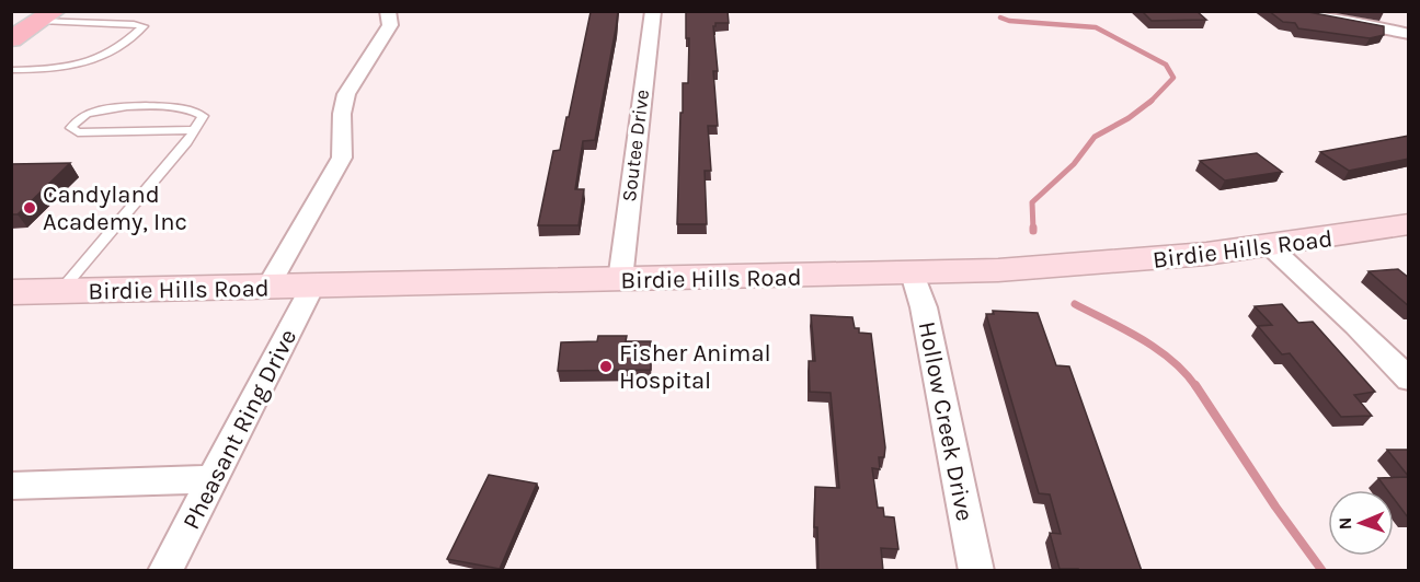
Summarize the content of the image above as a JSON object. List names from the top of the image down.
{
  "streets": {
    "main road": ["Birdie Hills Road"],
    "street": ["Soutee Drive", "Hollow Creek Drive", "Pheasant Ring Drive"]
  },
  "crossings": [
    ["Soutee Drive", "Birdie Hills Road"],
    ["Birdie Hills Road", "Hollow Creek Drive"],
    ["Birdie Hills Road", "Pheasant Ring Drive"]
  ],
  "places": ["Candyland Academy, Inc", "Fisher Animal Hospital"],
  "north": "left"
}
